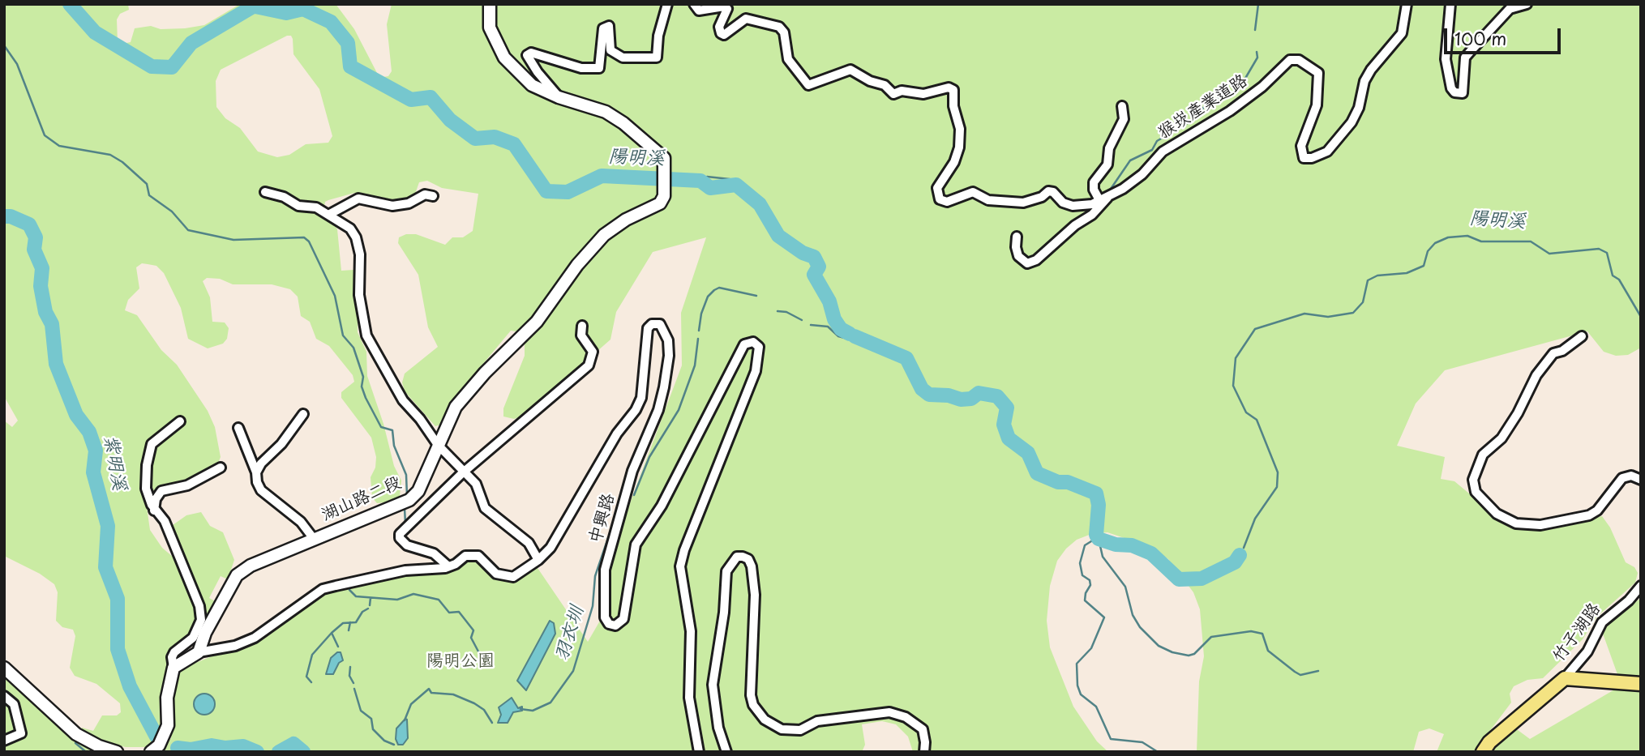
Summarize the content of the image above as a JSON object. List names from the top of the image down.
{
  "streets": {
    "main road": ["竹子湖路"],
    "street": ["猴崁產業道路", "湖山路二段", "中興路"]
  },
  "crossings": [
    ["湖山路二段", "中興路"]
  ],
  "water": ["陽明溪", "紫明溪", "羽衣圳"],
  "parks": ["陽明公園"],
  "scale_bar": "100 m"
}
